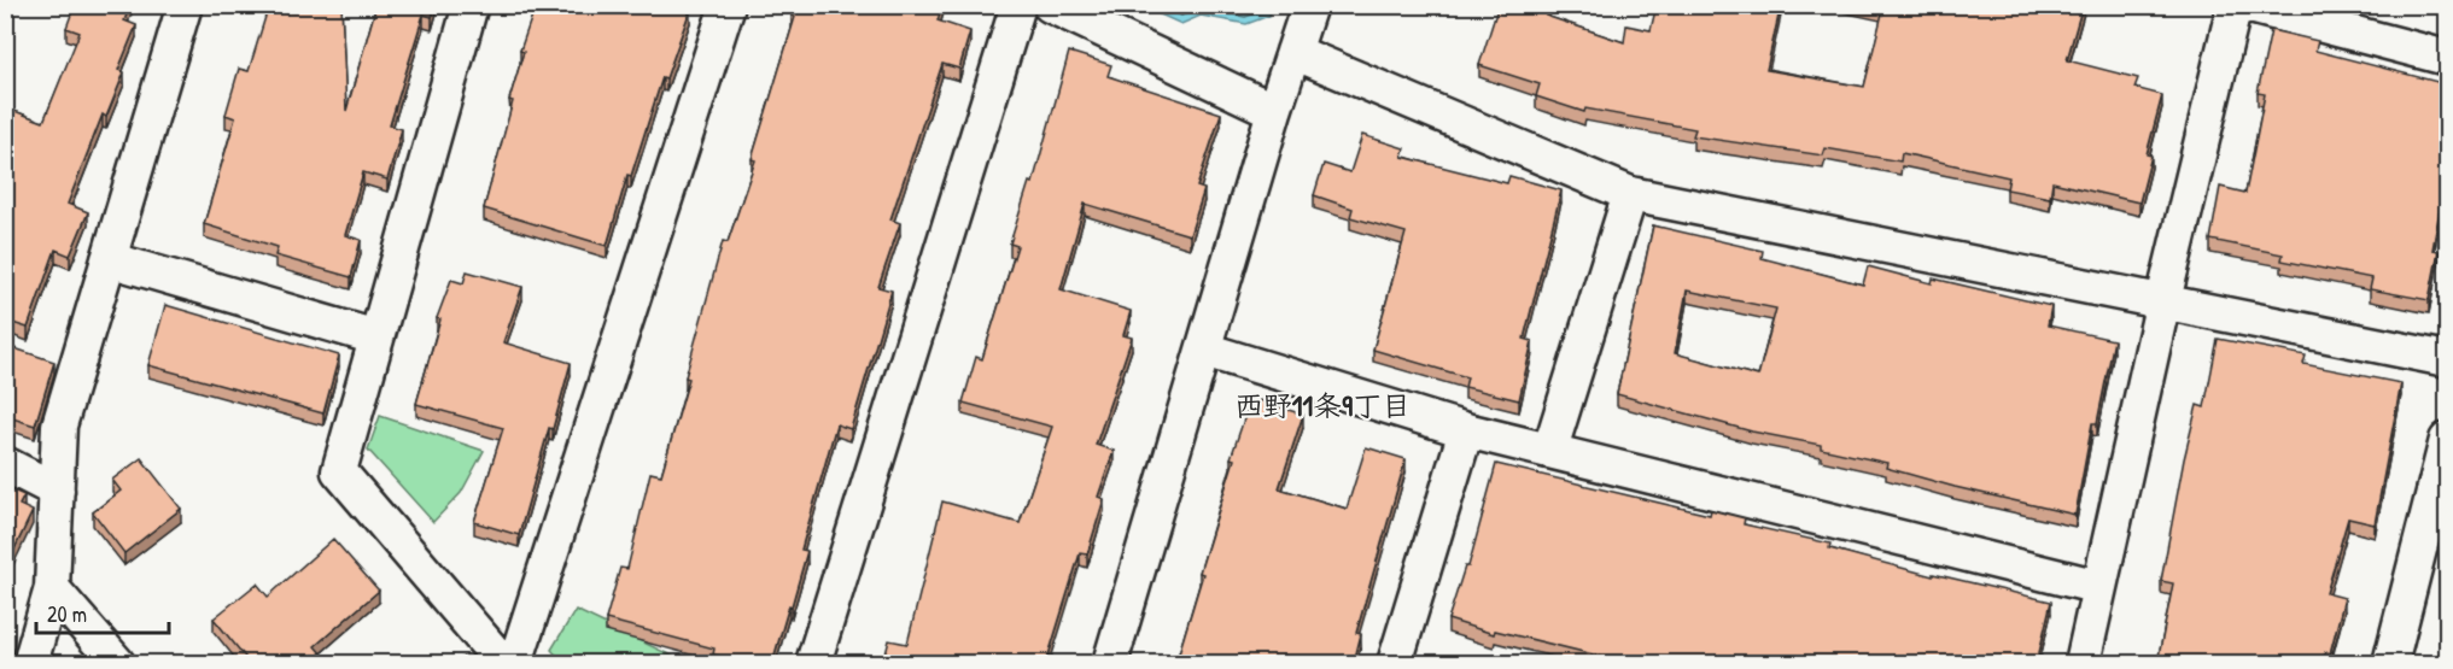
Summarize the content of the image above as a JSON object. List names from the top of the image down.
{
  "districts": ["西野11条9丁目"],
  "scale_bar": "20 m"
}
